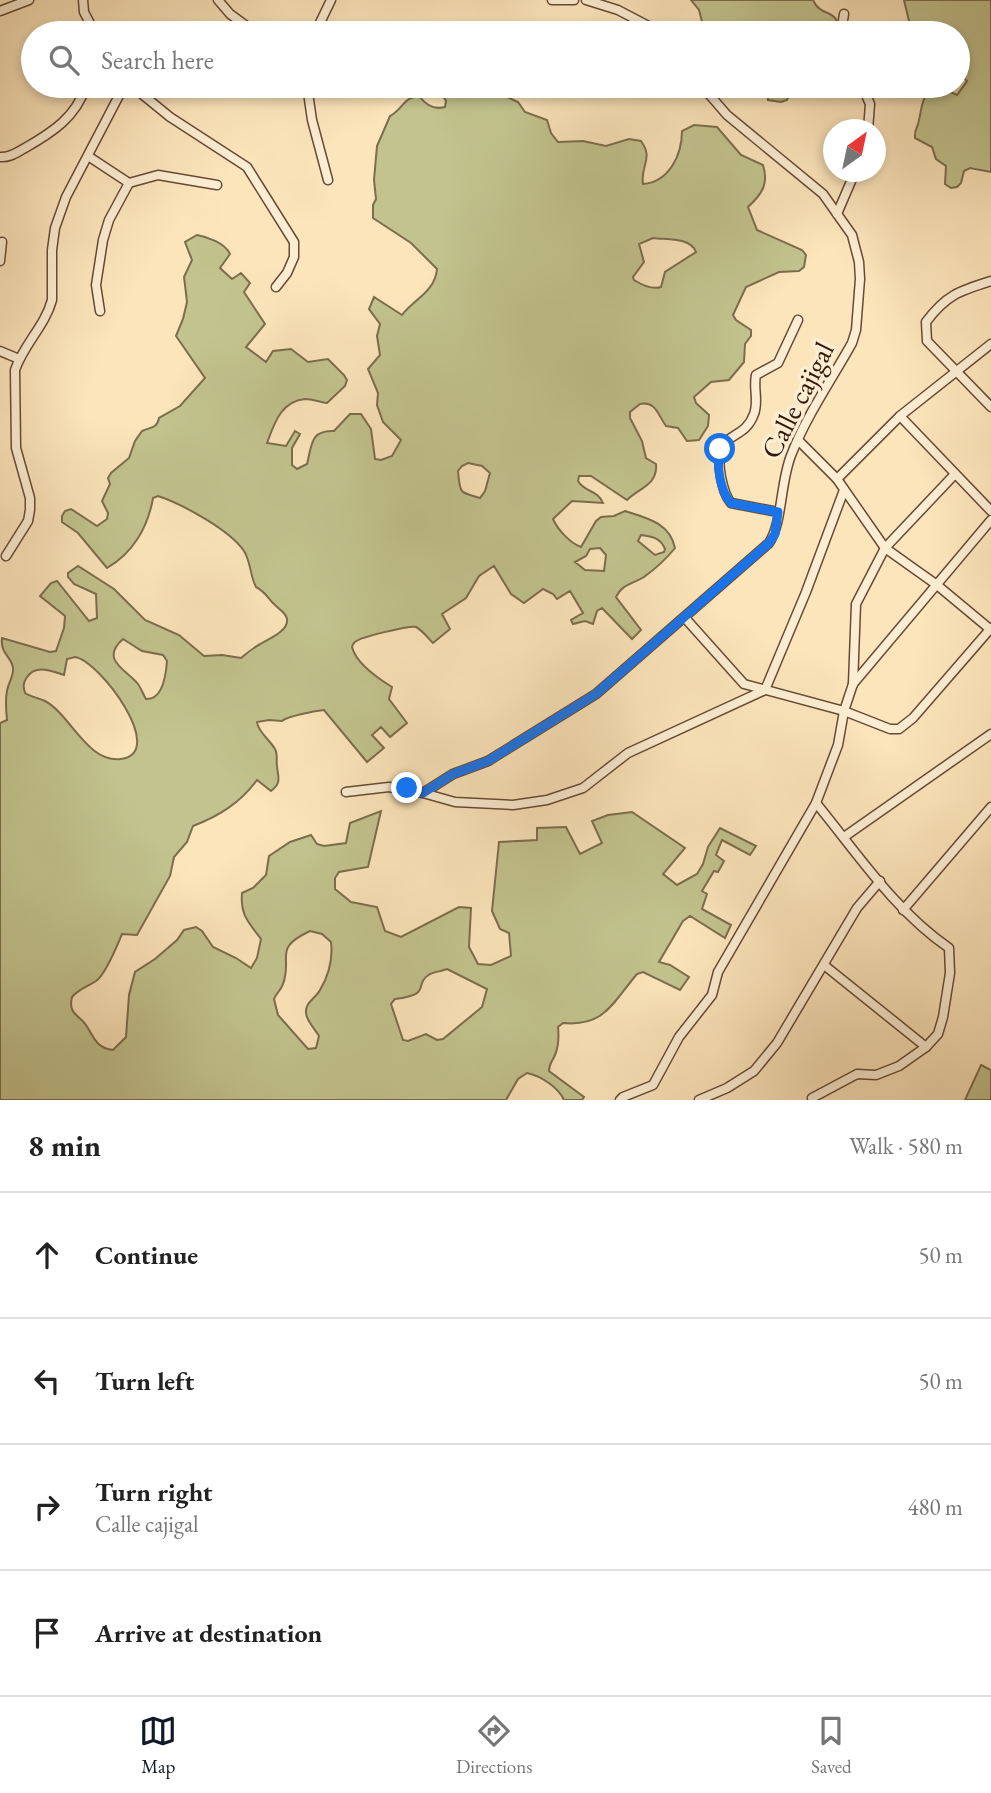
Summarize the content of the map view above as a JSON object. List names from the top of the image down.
{
  "streets": {
    "street": ["Calle cajigal"]
  },
  "north": "top right",
  "page": {
    "search": "Search here",
    "heading": ["8 min", "Walk · 580 m"],
    "list": [
      ["Continue", "50 m"],
      ["Turn left", "50 m"],
      ["Turn right", "Calle cajigal", "480 m"],
      "Arrive at destination"
    ],
    "nav": ["Map", "Directions", "Saved"]
  }
}
